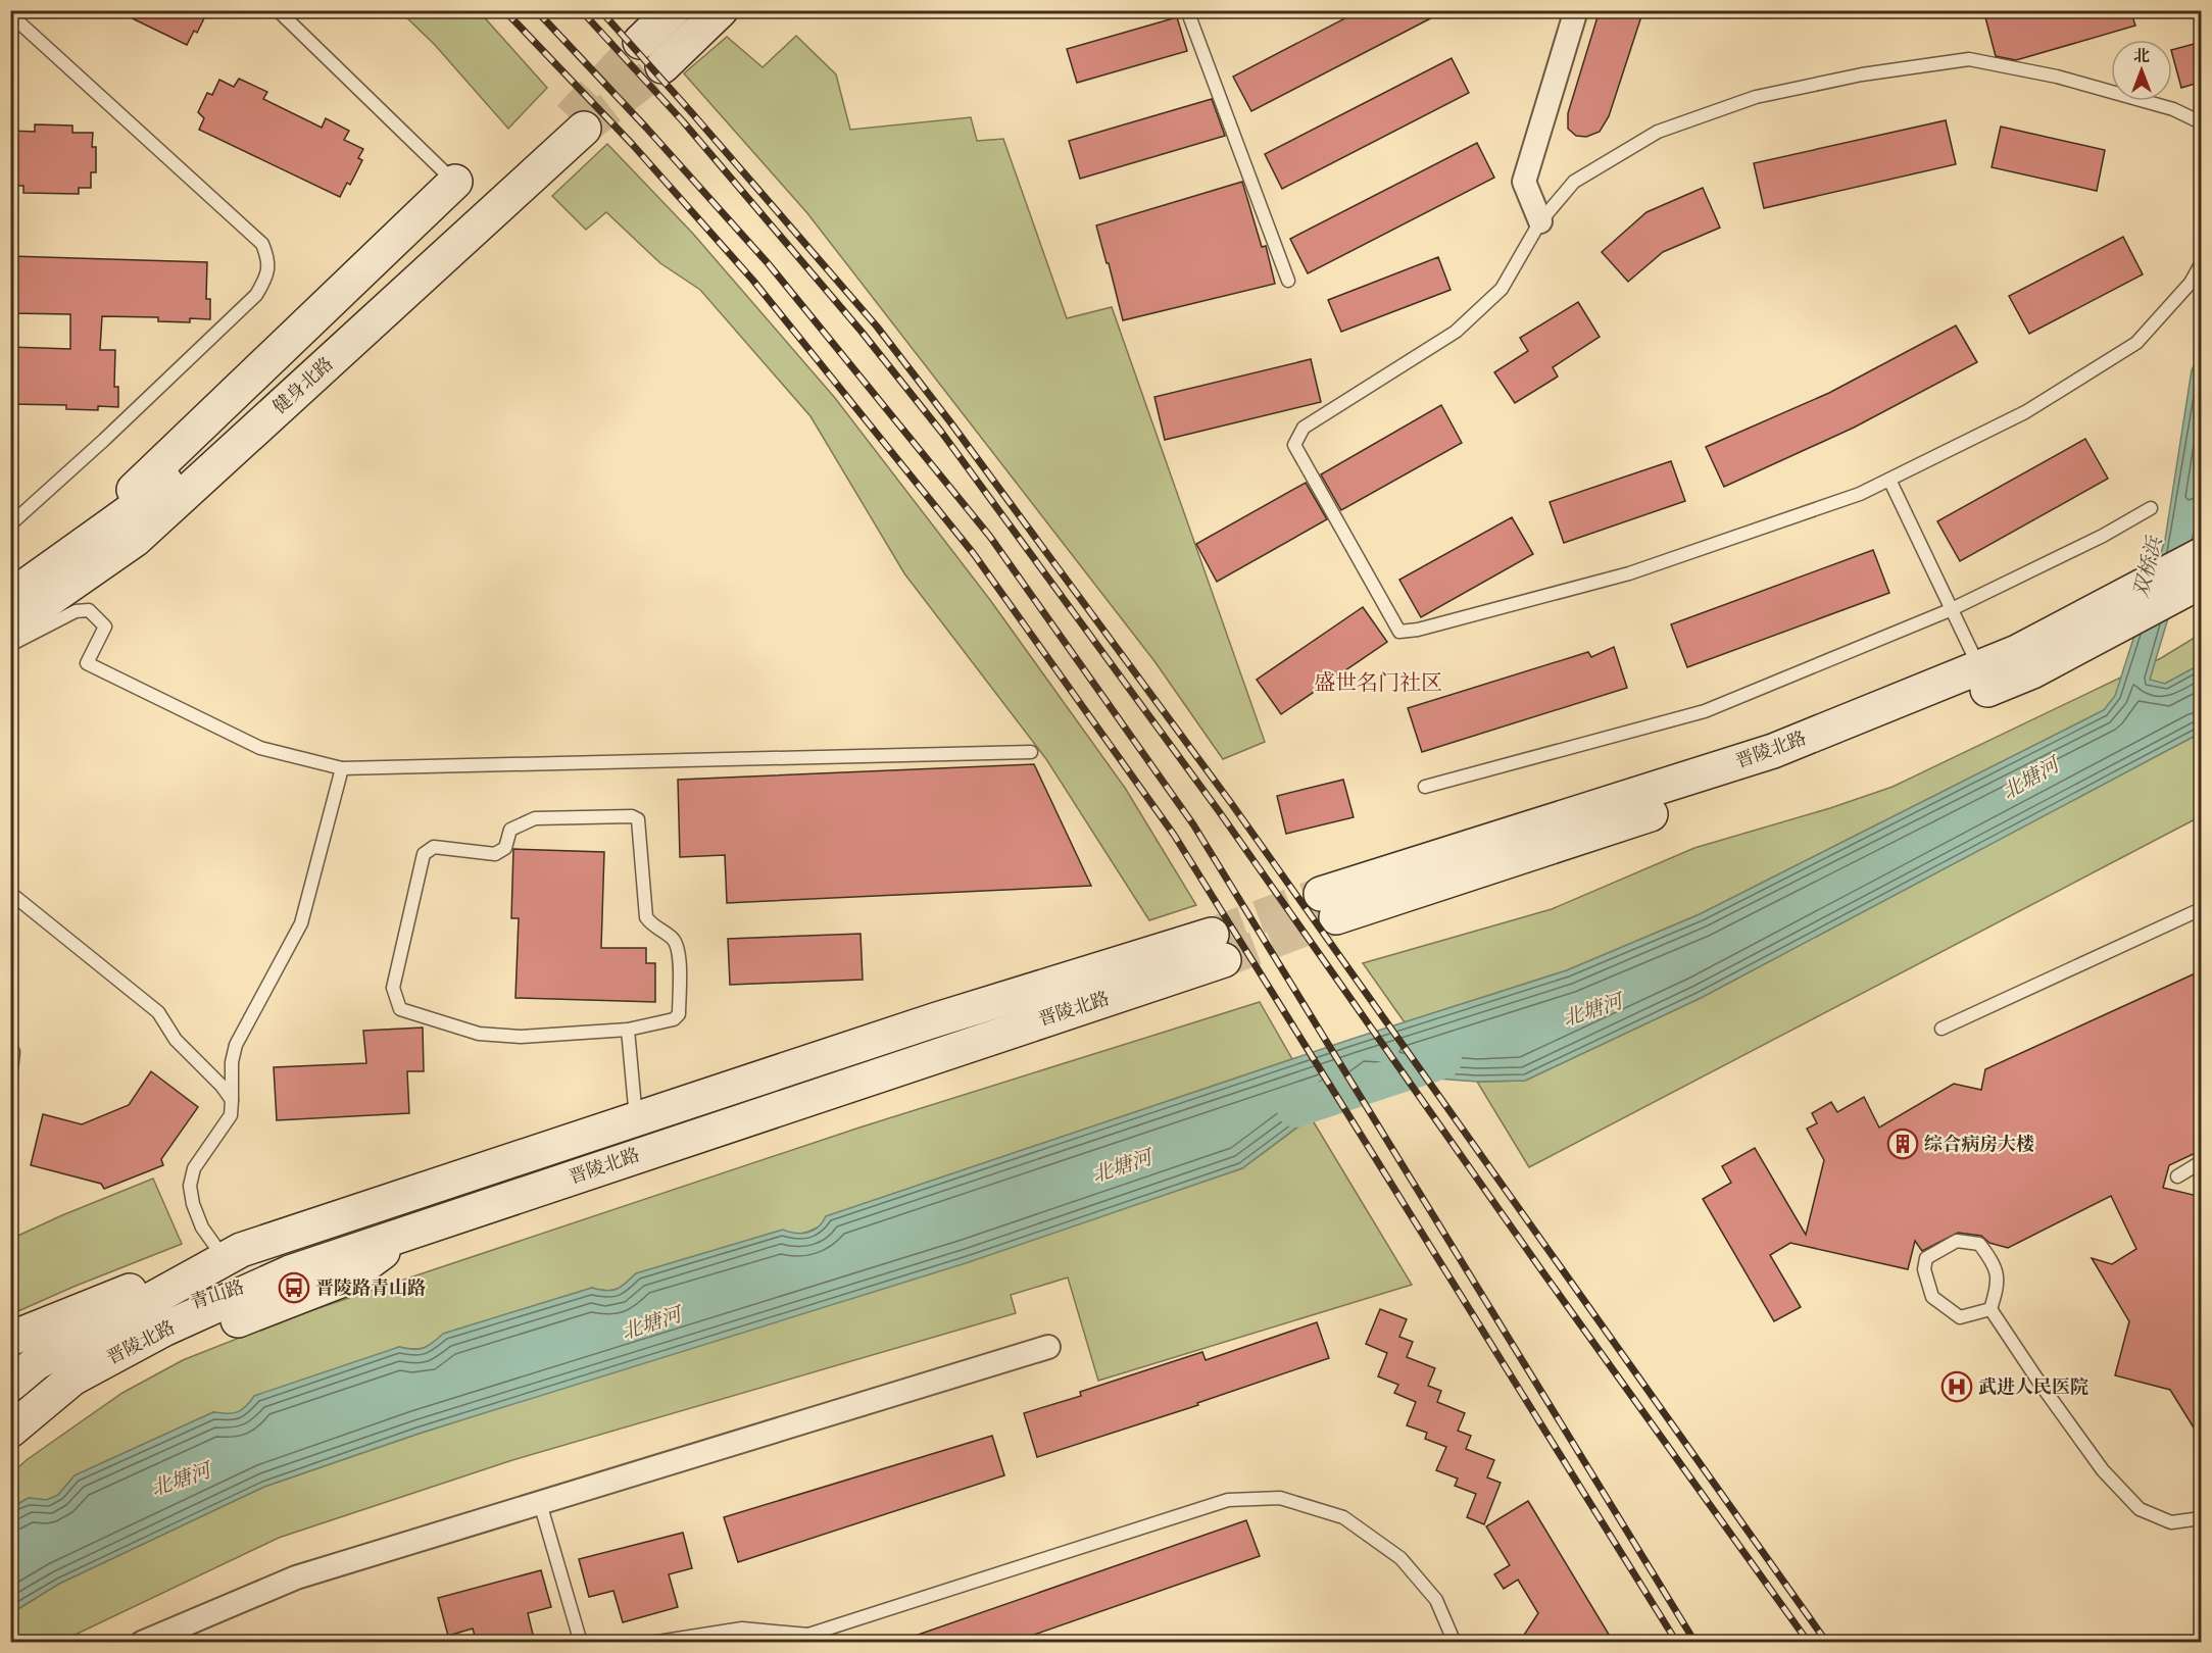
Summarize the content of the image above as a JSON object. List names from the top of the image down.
{
  "streets": {
    "main road": ["健身北路", "晋陵北路", "青山路"]
  },
  "crossings": [
    ["晋陵北路", "青山路"]
  ],
  "districts": ["盛世名门社区"],
  "water": ["双桥浜", "北塘河"],
  "places": {
    "building": ["综合病房大楼"],
    "bus stop": ["晋陵路青山路"],
    "hospital": ["武进人民医院"]
  },
  "north": "top"
}
